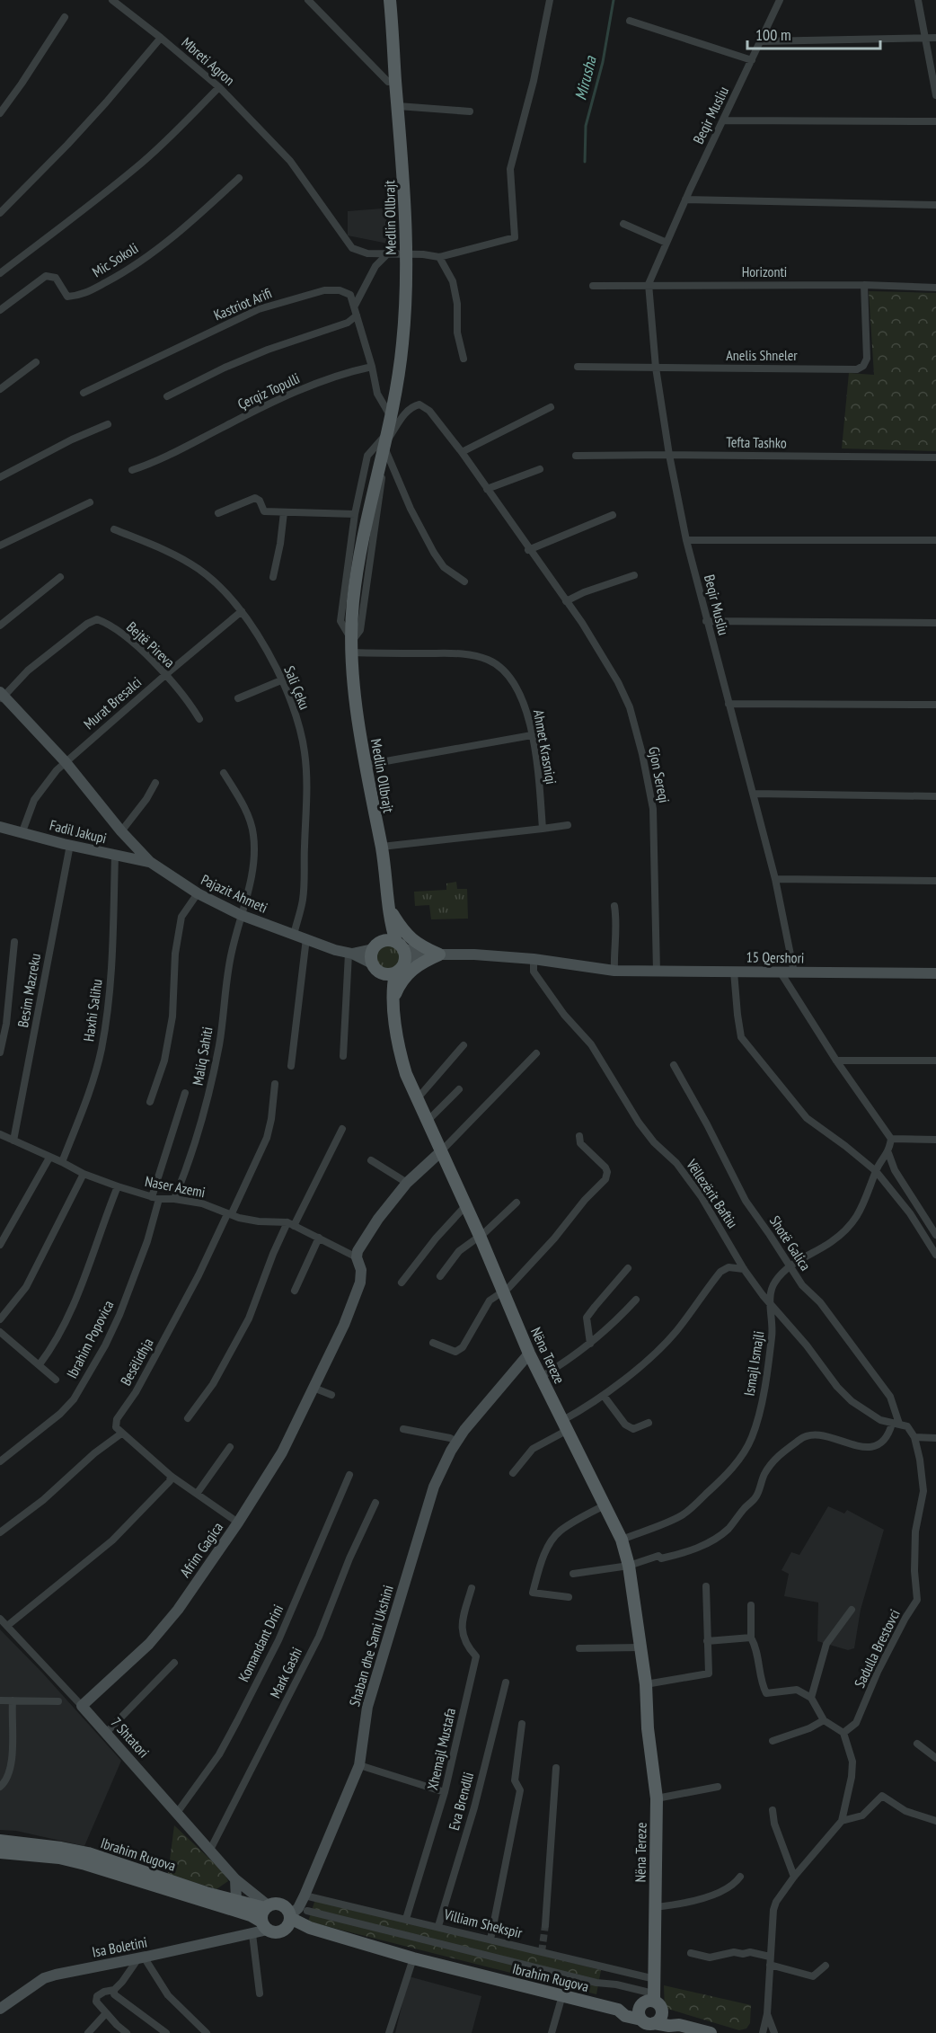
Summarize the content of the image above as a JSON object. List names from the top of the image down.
{
  "streets": {
    "main road": ["Medlin Ollbrajt", "Nëna Tereze", "Ibrahim Rugova"],
    "street": [
      "Mbreti Agron",
      "Beqir Musliu",
      "Mic Sokoli",
      "Horizonti",
      "Kastriot Arifi",
      "Anelis Shneler",
      "Çerqiz Topulli",
      "Tefta Tashko",
      "Bejtë Pireva",
      "Sali Çeku",
      "Murat Bresalci",
      "Ahmet Krasniqi",
      "Gjon Sereqi",
      "Fadil Jakupi",
      "Pajazit Ahmeti",
      "15 Qershori",
      "Besim Mazreku",
      "Haxhi Salihu",
      "Maliq Sahiti",
      "Naser Azemi",
      "Vëllezërit Baftiu",
      "Shotë Galica",
      "Ibrahim Popovica",
      "Besëlidhja",
      "Ismajl Ismajli",
      "Afrim Gagica",
      "Komandant Drini",
      "Shaban dhe Sami Ukshini",
      "Sadulla Brestovci",
      "Mark Gashi",
      "7 Shtatori",
      "Xhemajl Mustafa",
      "Eva Brendlli",
      "Villiam Shekspir",
      "Isa Boletini"
    ]
  },
  "crossings": [
    ["Mbreti Agron", "Medlin Ollbrajt"],
    ["Beqir Musliu", "Horizonti"],
    ["Beqir Musliu", "Anelis Shneler"],
    ["Beqir Musliu", "Tefta Tashko"],
    ["Beqir Musliu", "15 Qershori"],
    ["Medlin Ollbrajt", "Ahmet Krasniqi"],
    ["Medlin Ollbrajt", "Gjon Sereqi"],
    ["Medlin Ollbrajt", "Pajazit Ahmeti"],
    ["Medlin Ollbrajt", "15 Qershori"],
    ["Medlin Ollbrajt", "Nëna Tereze"],
    ["Horizonti", "Anelis Shneler"],
    ["Bejtë Pireva", "Murat Bresalci"],
    ["Bejtë Pireva", "Pajazit Ahmeti"],
    ["Sali Çeku", "Murat Bresalci"],
    ["Sali Çeku", "Pajazit Ahmeti"],
    ["Murat Bresalci", "Fadil Jakupi"],
    ["Murat Bresalci", "Pajazit Ahmeti"],
    ["Gjon Sereqi", "15 Qershori"],
    ["Fadil Jakupi", "Pajazit Ahmeti"],
    ["Fadil Jakupi", "Besim Mazreku"],
    ["Fadil Jakupi", "Haxhi Salihu"],
    ["Pajazit Ahmeti", "15 Qershori"],
    ["Pajazit Ahmeti", "Maliq Sahiti"],
    ["Pajazit Ahmeti", "Nëna Tereze"],
    ["15 Qershori", "Vëllezërit Baftiu"],
    ["15 Qershori", "Nëna Tereze"],
    ["Besim Mazreku", "Naser Azemi"],
    ["Haxhi Salihu", "Naser Azemi"],
    ["Maliq Sahiti", "Naser Azemi"],
    ["Naser Azemi", "Ibrahim Popovica"],
    ["Naser Azemi", "Besëlidhja"],
    ["Naser Azemi", "Afrim Gagica"],
    ["Vëllezërit Baftiu", "Shotë Galica"],
    ["Vëllezërit Baftiu", "Ismajl Ismajli"],
    ["Shotë Galica", "Ismajl Ismajli"],
    ["Nëna Tereze", "Ismajl Ismajli"],
    ["Nëna Tereze", "Shaban dhe Sami Ukshini"],
    ["Nëna Tereze", "Ibrahim Rugova"],
    ["Nëna Tereze", "Villiam Shekspir"],
    ["Afrim Gagica", "7 Shtatori"],
    ["Komandant Drini", "7 Shtatori"],
    ["Shaban dhe Sami Ukshini", "7 Shtatori"],
    ["Shaban dhe Sami Ukshini", "Ibrahim Rugova"],
    ["Shaban dhe Sami Ukshini", "Villiam Shekspir"],
    ["Shaban dhe Sami Ukshini", "Isa Boletini"],
    ["Mark Gashi", "7 Shtatori"],
    ["7 Shtatori", "Ibrahim Rugova"],
    ["7 Shtatori", "Isa Boletini"],
    ["Xhemajl Mustafa", "Villiam Shekspir"],
    ["Eva Brendlli", "Villiam Shekspir"],
    ["Ibrahim Rugova", "Isa Boletini"]
  ],
  "water": ["Mirusha"],
  "scale_bar": "100 m"
}
